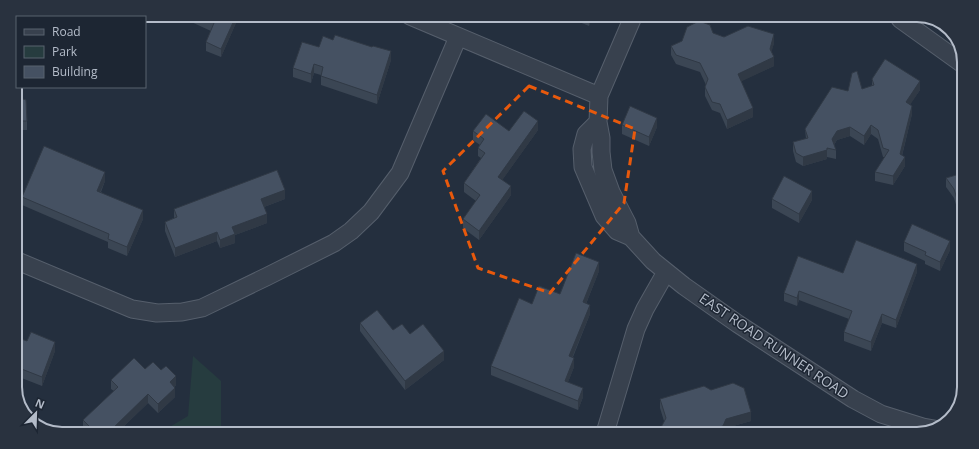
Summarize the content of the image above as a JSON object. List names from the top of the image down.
{
  "streets": {
    "street": ["EAST ROAD RUNNER ROAD"]
  },
  "legend": ["Road", "Park", "Building"],
  "north": "top right"
}
